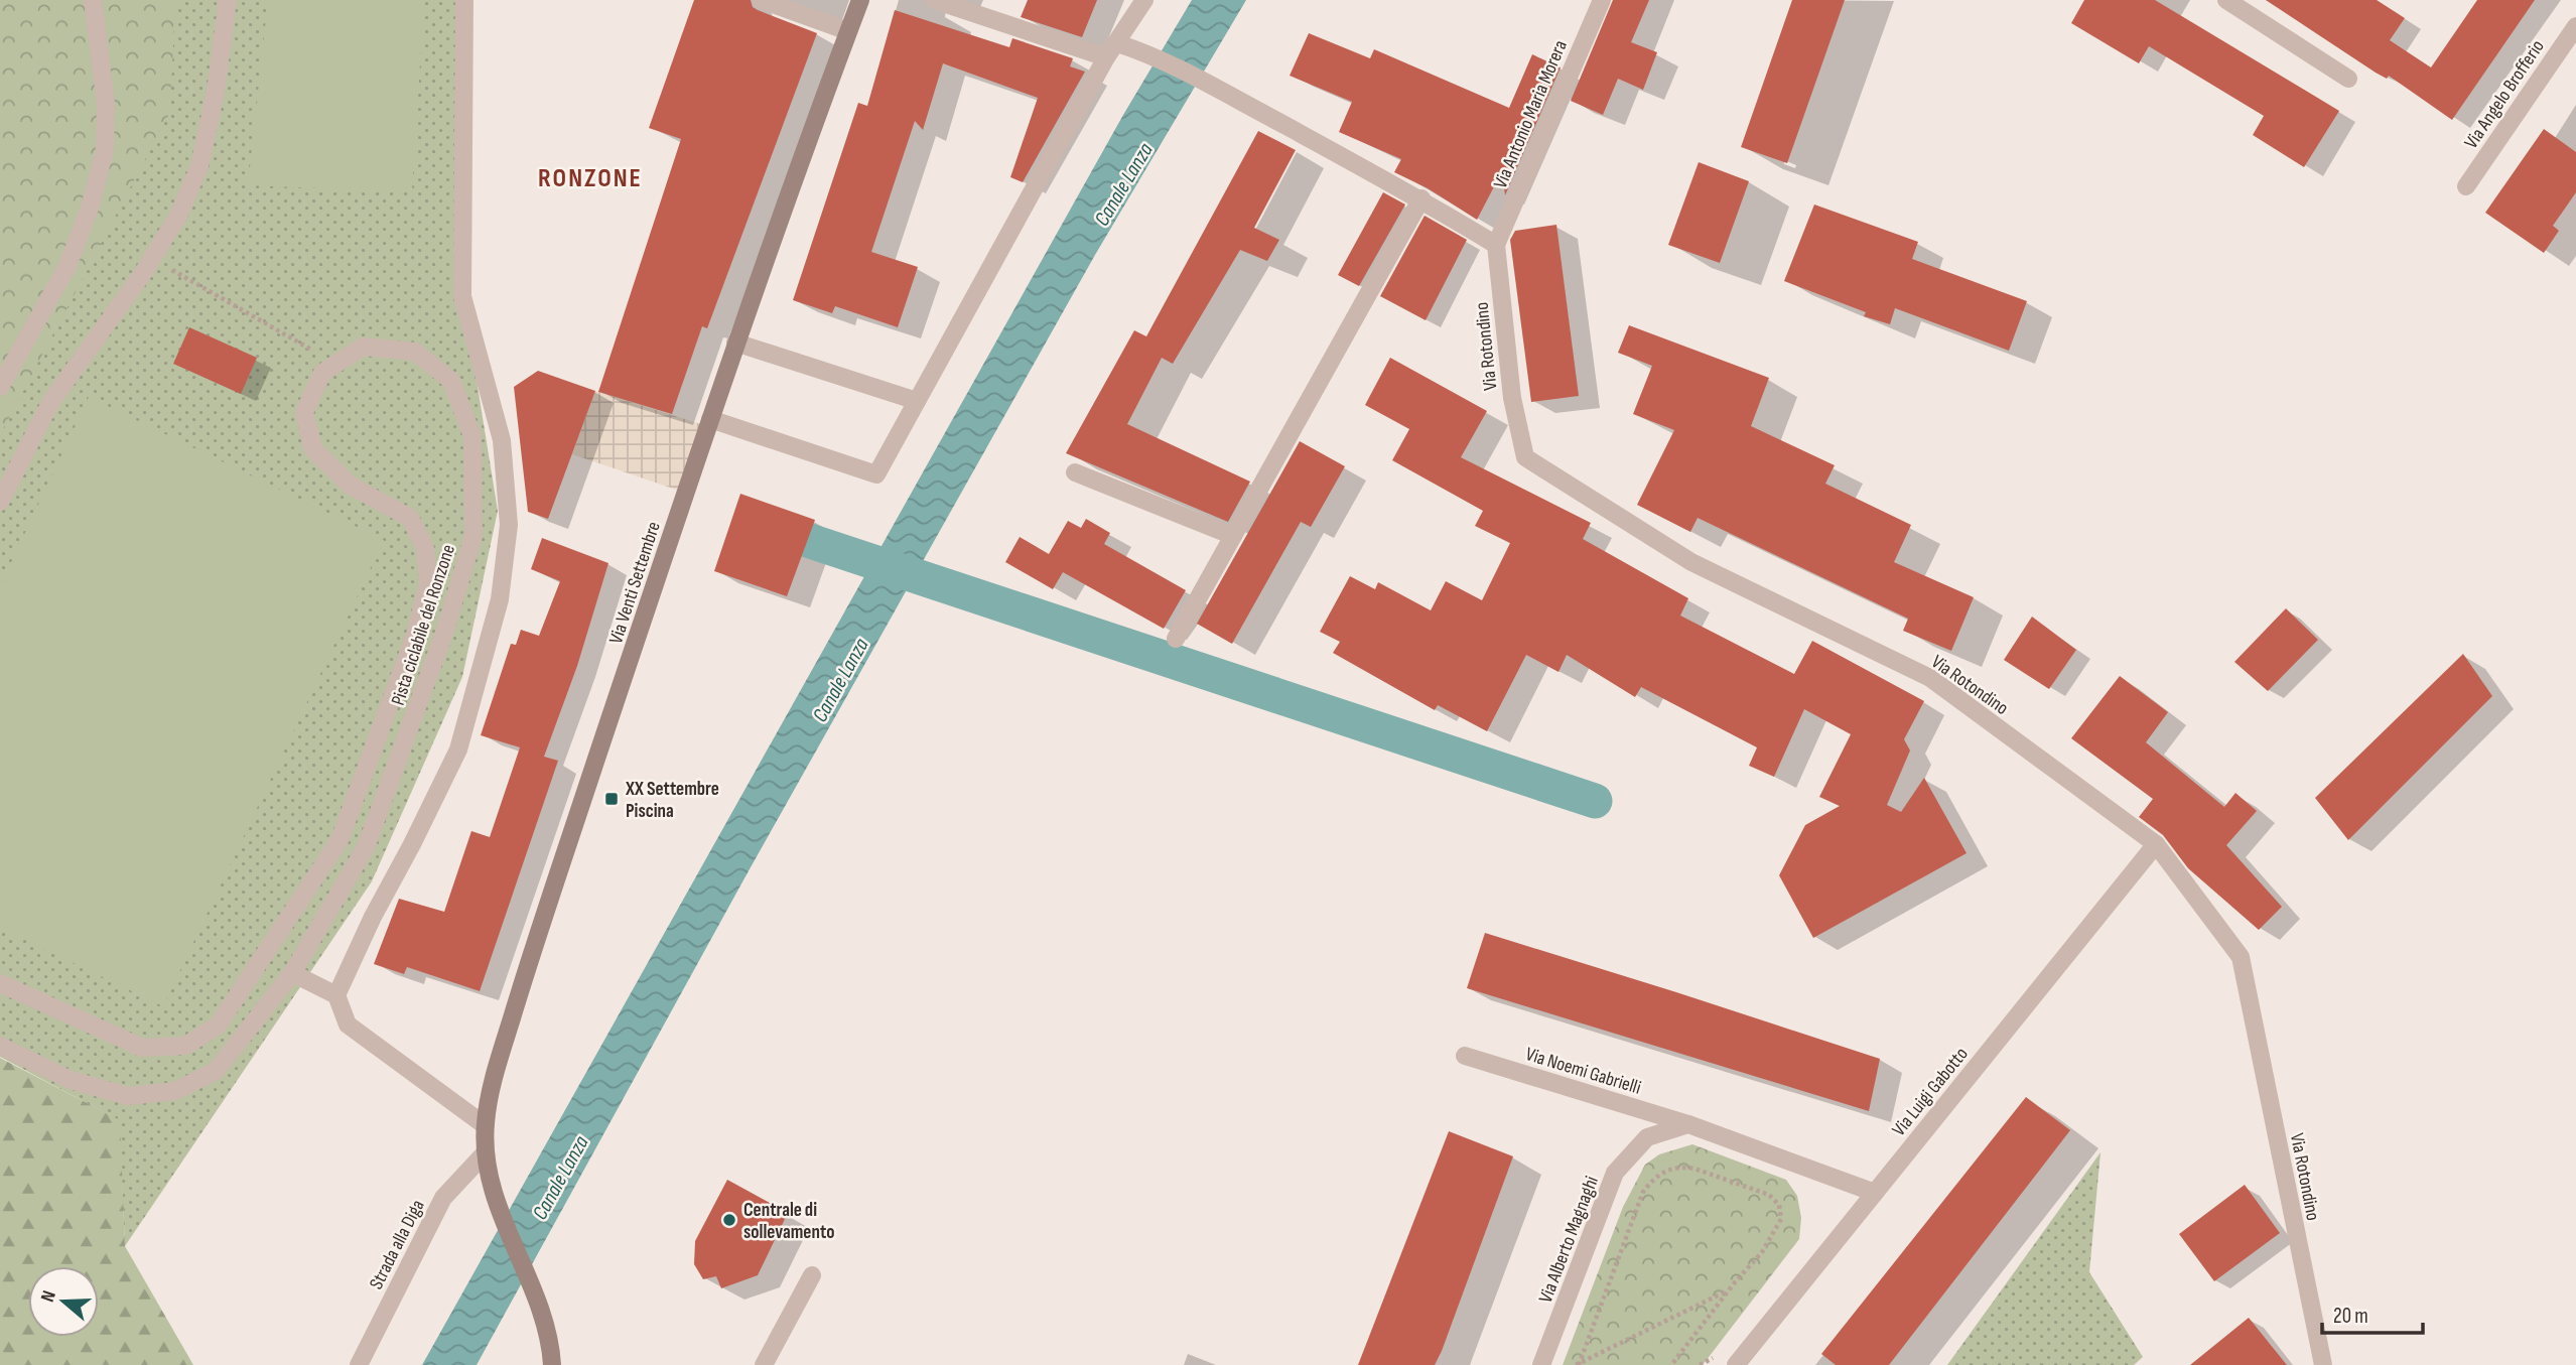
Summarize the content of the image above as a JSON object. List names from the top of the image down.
{
  "streets": {
    "main road": ["Via Venti Settembre"],
    "street": [
      "Via Angelo Brofferio",
      "Via Antonio Maria Morera",
      "Via Rotondino",
      "Pista ciclabile del Ronzone",
      "Via Noemi Gabrielli",
      "Via Luigi Gabotto",
      "Via Alberto Magnaghi",
      "Strada alla Diga"
    ]
  },
  "crossings": [
    ["Via Antonio Maria Morera", "Via Rotondino"],
    ["Via Rotondino", "Via Luigi Gabotto"],
    ["Via Venti Settembre", "Strada alla Diga"],
    ["Via Noemi Gabrielli", "Via Luigi Gabotto"],
    ["Via Noemi Gabrielli", "Via Alberto Magnaghi"]
  ],
  "districts": ["RONZONE"],
  "water": ["Canale Lanza"],
  "places": {
    "transit": ["XX Settembre Piscina"],
    "other": ["Centrale di sollevamento"]
  },
  "scale_bar": "20 m",
  "north": "left"
}
